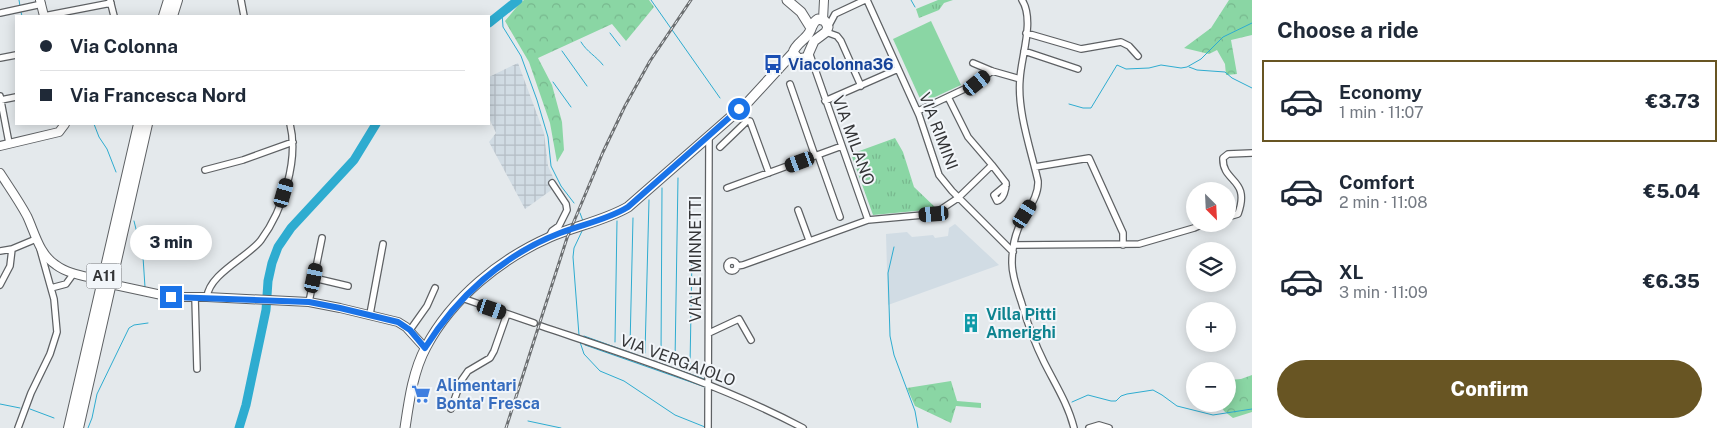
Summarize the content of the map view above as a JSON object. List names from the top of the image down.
{
  "streets": {
    "highway": ["A11"],
    "street": [
      "VIA RIMINI",
      "VIA MILANO",
      "VIALE MINNETTI",
      "VIA VERGAIOLO"
    ]
  },
  "crossings": [
    ["VIALE MINNETTI", "VIA VERGAIOLO"]
  ],
  "places": {
    "bus stop": ["Viacolonna36"],
    "building": ["Villa Pitti Amerighi"],
    "supermarket": ["Alimentari Bonta' Fresca"]
  },
  "north": "bottom right",
  "page": {
    "heading": "Choose a ride",
    "banner": ["Via Colonna", "Via Francesca Nord"],
    "list": [
      {
        "name": "Economy",
        "note": "1 min · 11:07",
        "value": "€3.73"
      },
      {
        "name": "Comfort",
        "note": "2 min · 11:08",
        "value": "€5.04"
      },
      {
        "name": "XL",
        "note": "3 min · 11:09",
        "value": "€6.35"
      }
    ],
    "map_buttons": ["+", "−"],
    "bubble": "3 min",
    "buttons": "Confirm"
  }
}
